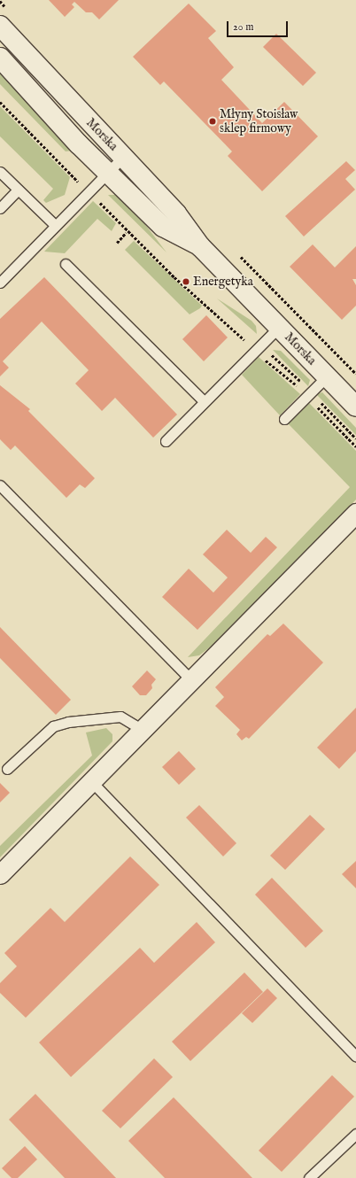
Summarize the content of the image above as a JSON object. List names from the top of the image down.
{
  "streets": {
    "street": ["Morska"]
  },
  "places": ["Młyny Stoisław sklep firmowy", "Energetyka"],
  "scale_bar": "20 m"
}
